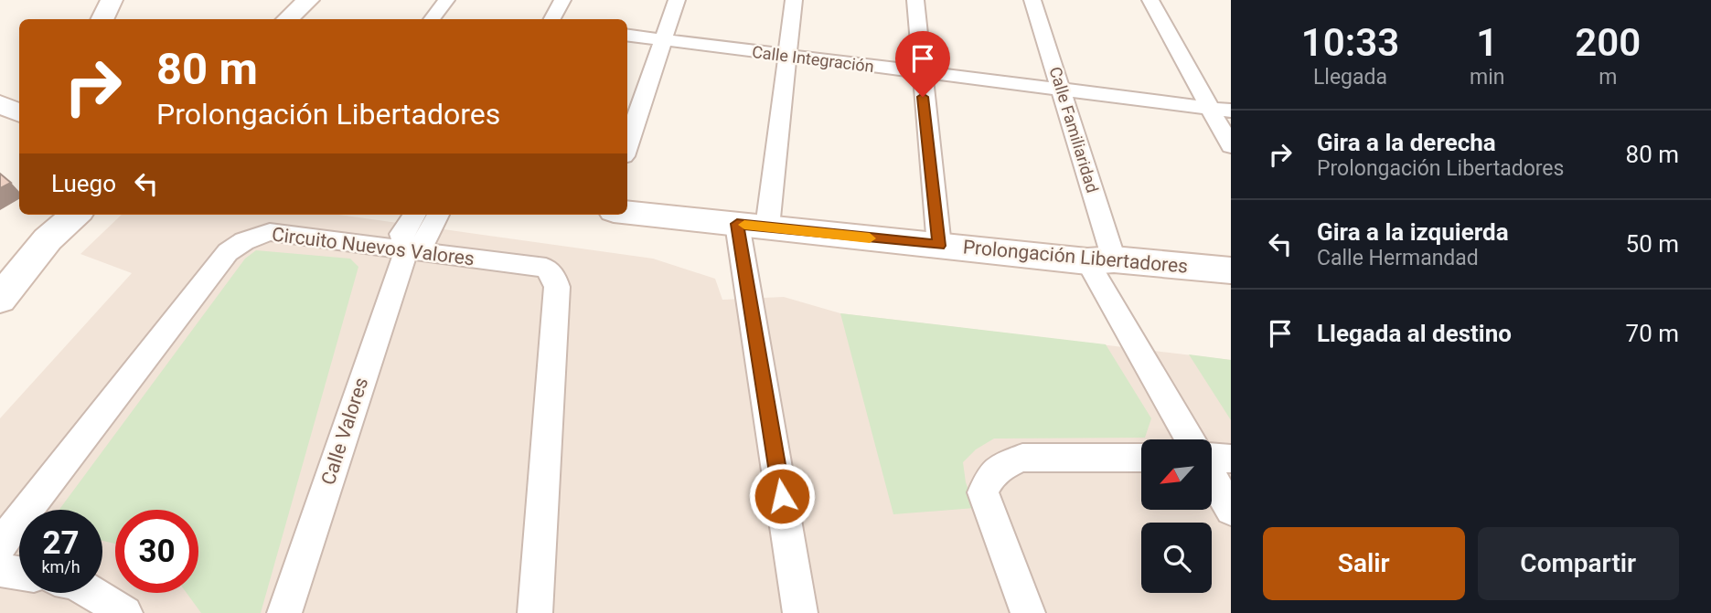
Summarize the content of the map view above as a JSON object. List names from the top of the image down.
{
  "streets": {
    "street": [
      "Calle Integración",
      "Calle Familiaridad",
      "Circuito Nuevos Valores",
      "Prolongación Libertadores",
      "Calle Valores"
    ]
  },
  "crossings": [
    ["Calle Integración", "Calle Familiaridad"],
    ["Calle Familiaridad", "Prolongación Libertadores"],
    ["Circuito Nuevos Valores", "Calle Valores"]
  ],
  "north": "bottom left",
  "page": {
    "eta": [
      "10:33",
      "Llegada",
      "1",
      "min",
      "200",
      "m"
    ],
    "turn": ["80 m", "Prolongación Libertadores"],
    "list": [
      {
        "name": "Gira a la derecha",
        "note": "Prolongación Libertadores",
        "value": "80 m"
      },
      {
        "name": "Gira a la izquierda",
        "note": "Calle Hermandad",
        "value": "50 m"
      },
      {
        "name": "Llegada al destino",
        "value": "70 m"
      }
    ],
    "then": "Luego",
    "speed": "27 km/h",
    "limit": "30",
    "buttons": ["Salir", "Compartir"]
  }
}
